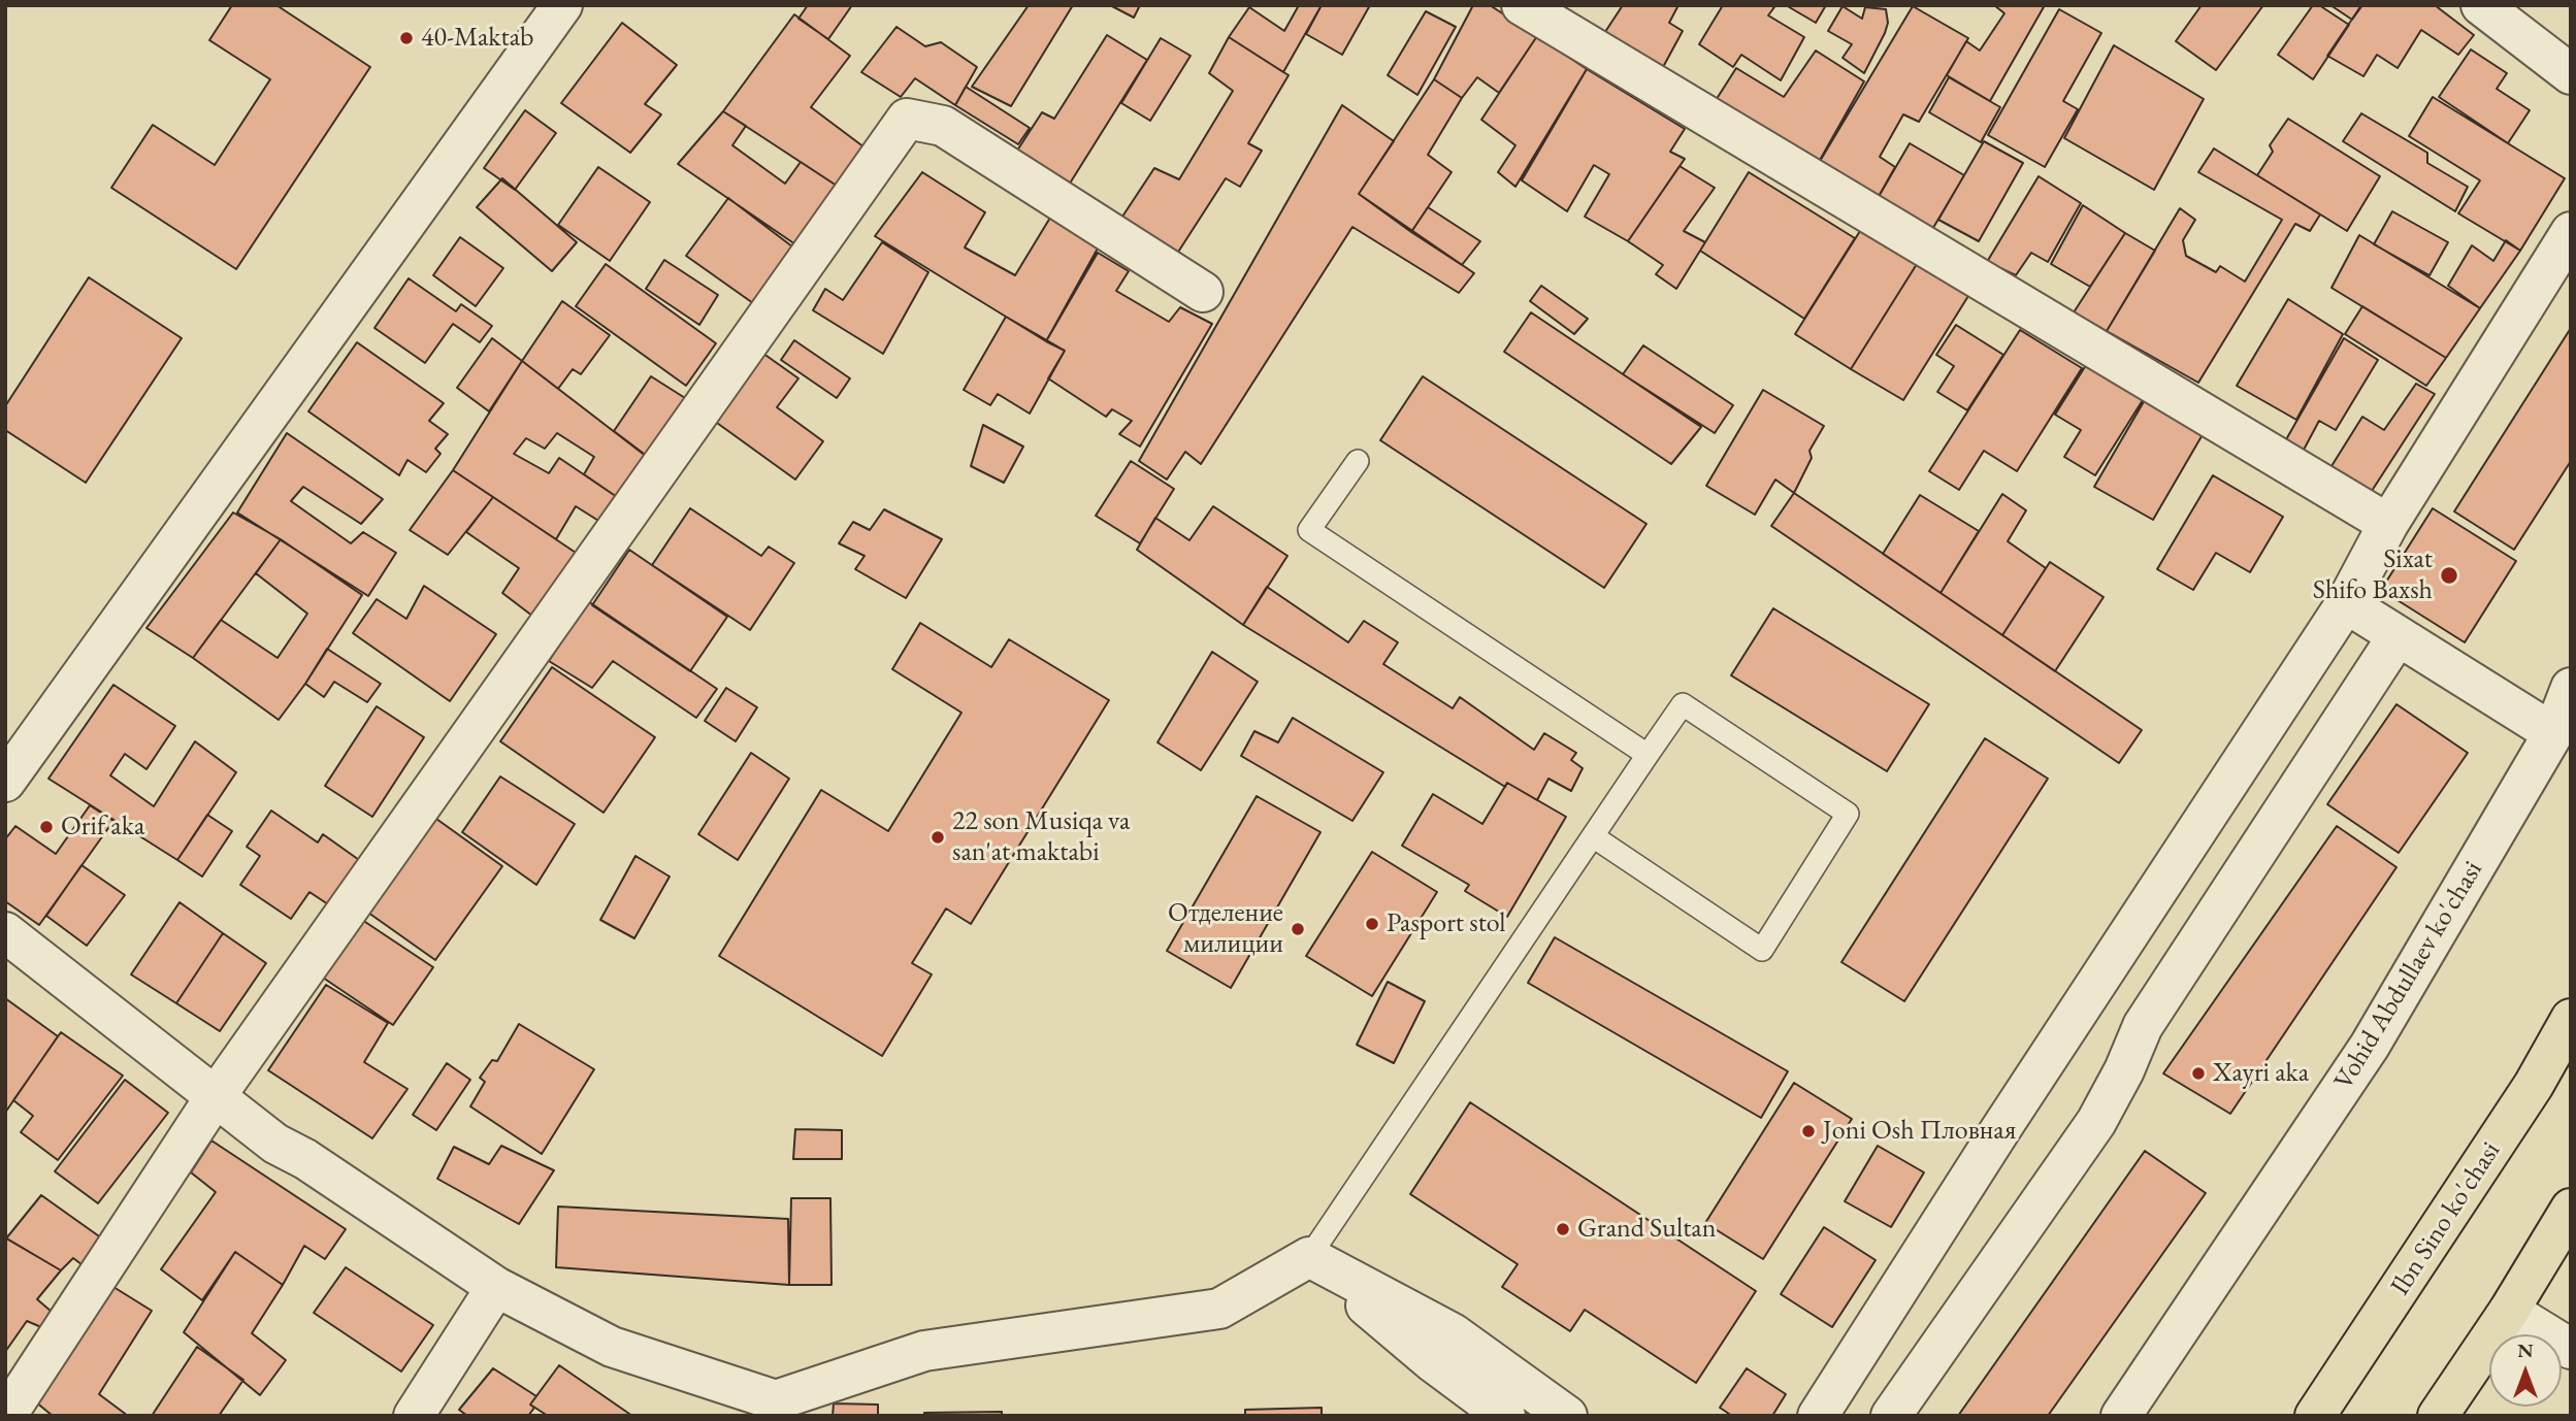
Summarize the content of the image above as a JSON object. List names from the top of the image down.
{
  "streets": {
    "main road": ["Ibn Sino ko'chasi"],
    "street": ["Vohid Abdullaev ko'chasi"]
  },
  "places": [
    "40-Maktab",
    "Sixat Shifo Baxsh",
    "Orif aka",
    "22 son Musiqa va san'at maktabi",
    "Pasport stol",
    "Отделение милиции",
    "Xayri aka",
    "Joni Osh Пловная",
    "Grand Sultan"
  ],
  "north": "top"
}
